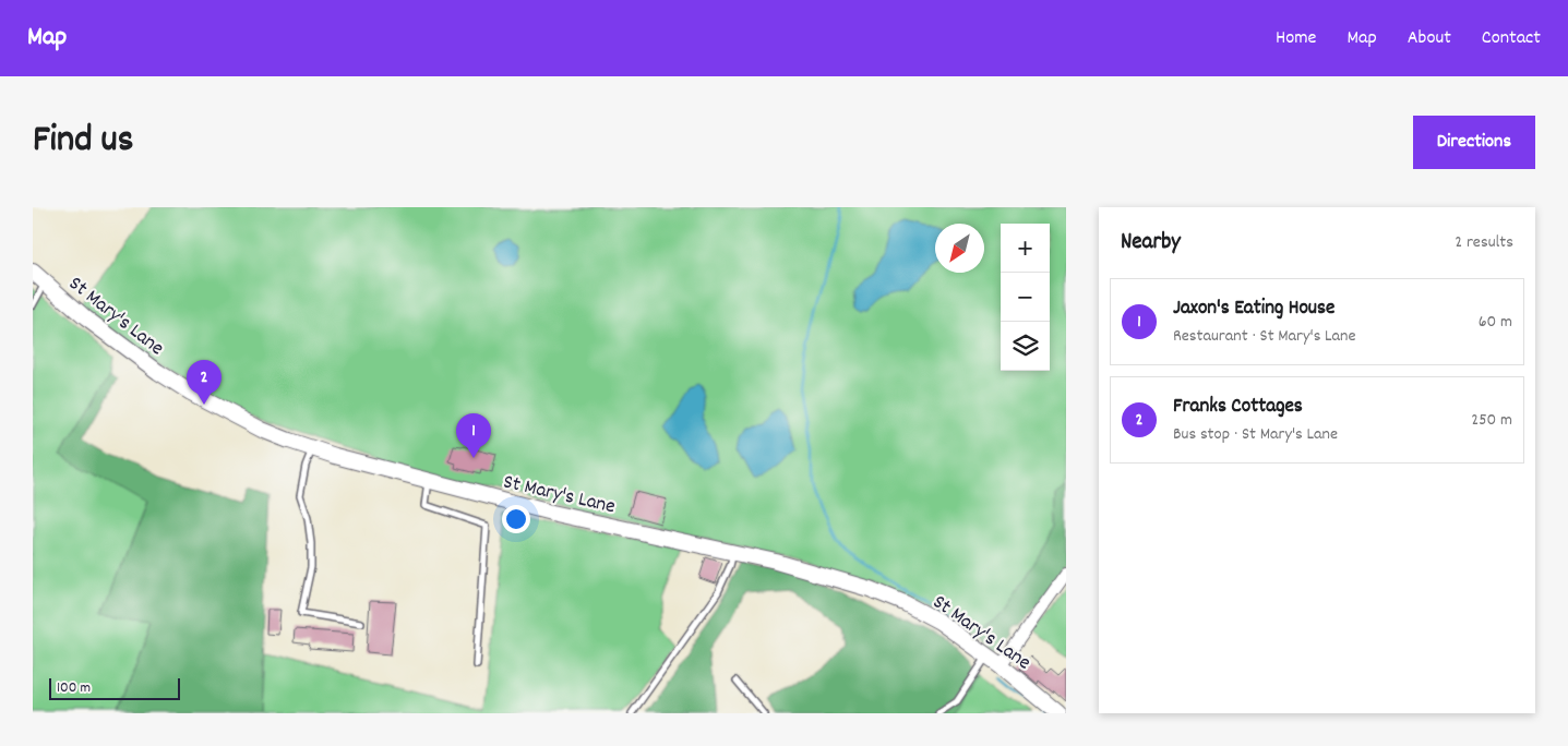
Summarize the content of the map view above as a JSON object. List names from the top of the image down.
{
  "streets": {
    "main road": ["St Mary's Lane"]
  },
  "scale_bar": "100 m",
  "north": "bottom left",
  "page": {
    "header": "Map",
    "nav": [
      "Home",
      "Map",
      "About",
      "Contact"
    ],
    "title": "Find us",
    "buttons": "Directions",
    "heading": ["Nearby", "2 results"],
    "map_buttons": ["+", "−"],
    "list": [
      {
        "mark": "1",
        "name": "Jaxon's Eating House",
        "note": "Restaurant · St Mary's Lane",
        "value": "60 m"
      },
      {
        "mark": "2",
        "name": "Franks Cottages",
        "note": "Bus stop · St Mary's Lane",
        "value": "250 m"
      }
    ],
    "pins": ["2", "1"],
    "scale": "100 m"
  }
}
